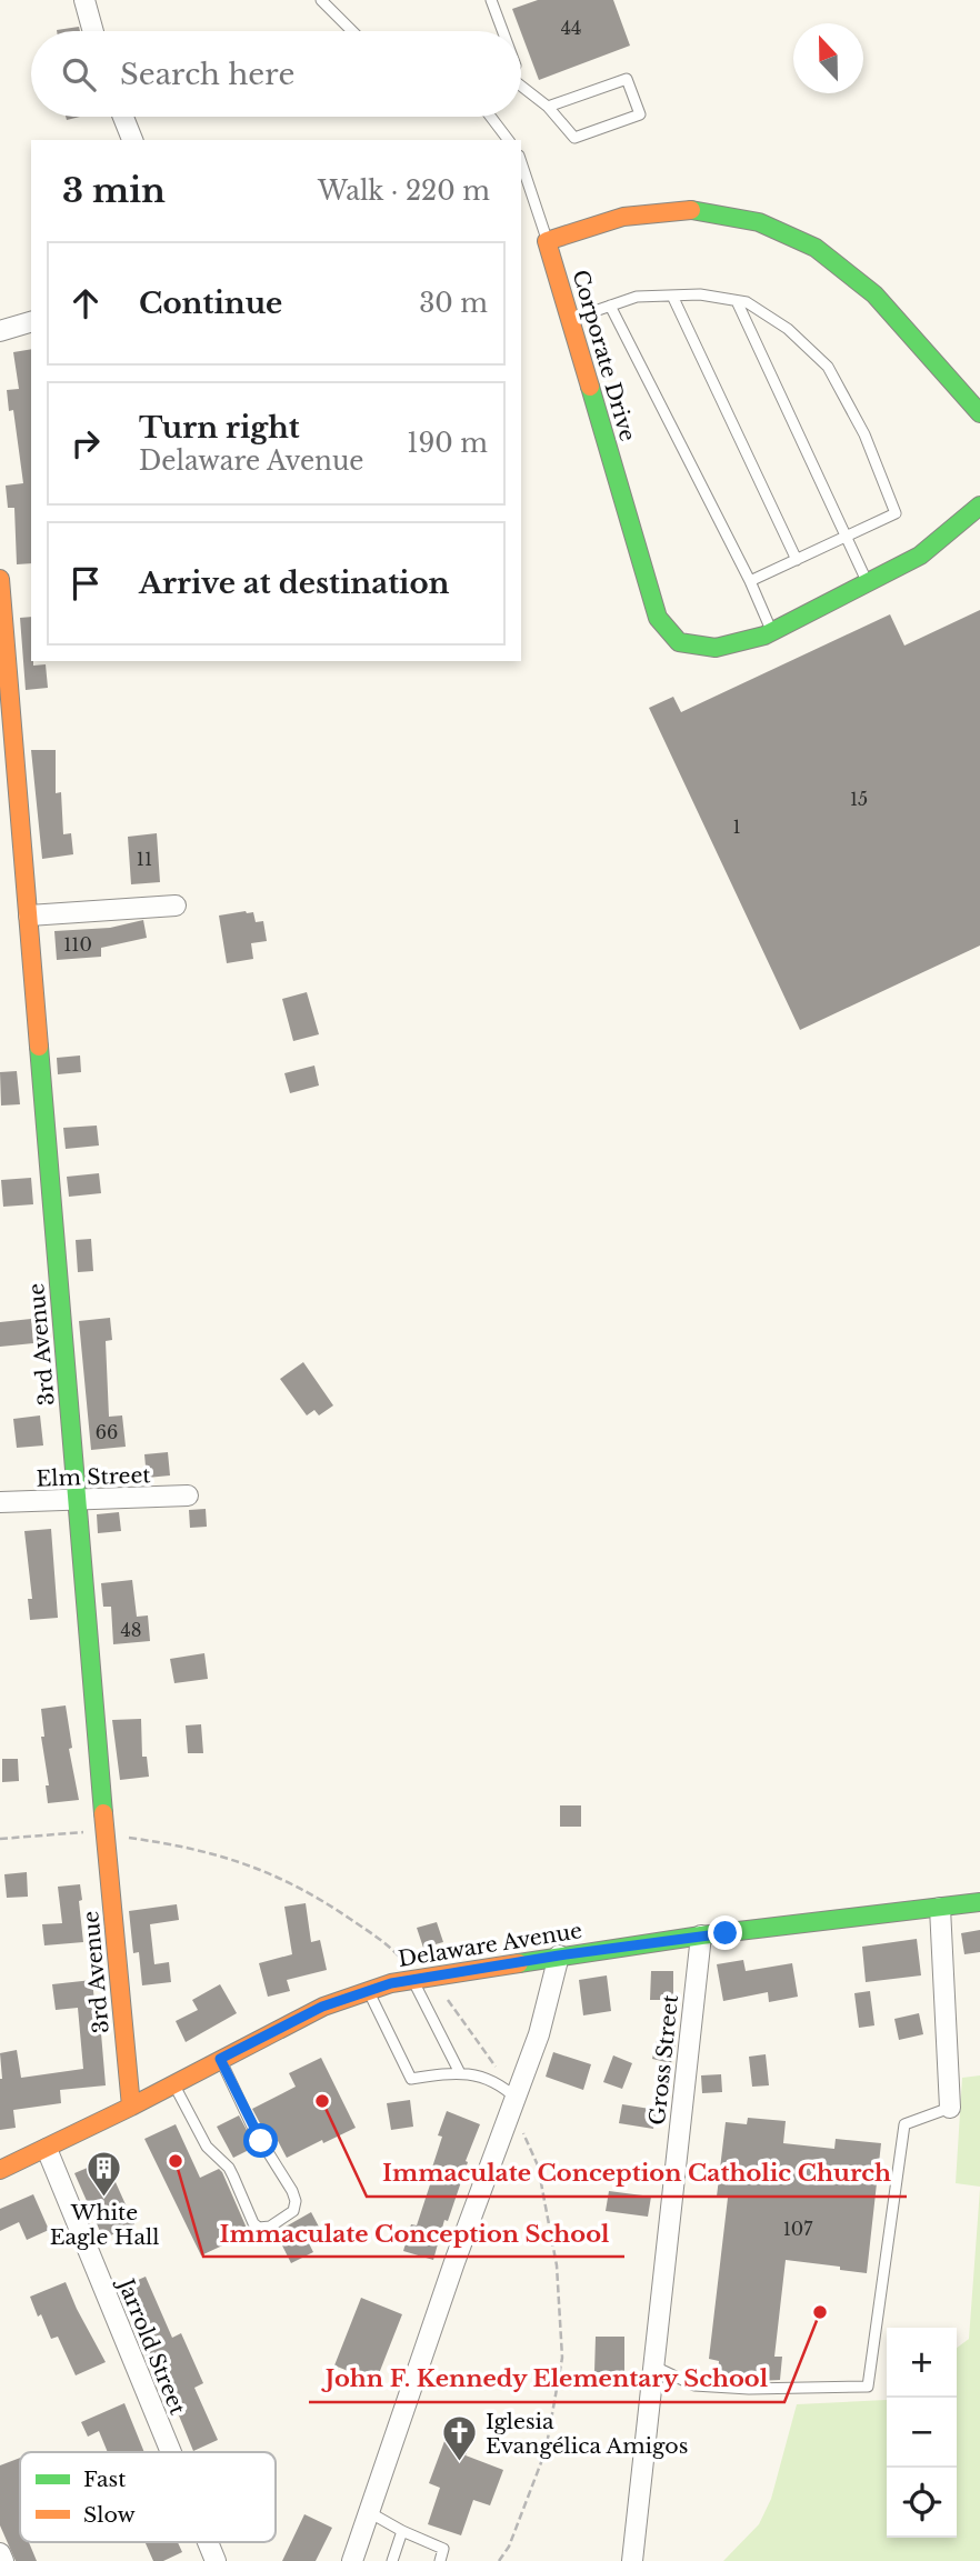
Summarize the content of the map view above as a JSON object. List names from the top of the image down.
{
  "streets": {
    "street": [
      "Corporate Drive",
      "3rd Avenue",
      "Elm Street",
      "Delaware Avenue",
      "Gross Street",
      "Jarrold Street"
    ]
  },
  "crossings": [
    ["3rd Avenue", "Elm Street"],
    ["3rd Avenue", "Delaware Avenue"],
    ["Delaware Avenue", "Gross Street"],
    ["Delaware Avenue", "Jarrold Street"]
  ],
  "places": {
    "other": ["Immaculate Conception Catholic Church", "Immaculate Conception School", "John F. Kennedy Elementary School"],
    "building": ["White Eagle Hall"],
    "church": ["Iglesia Evangélica Amigos"]
  },
  "house_numbers": [
    "44",
    "15",
    "1",
    "11",
    "110",
    "66",
    "48",
    "107"
  ],
  "legend": ["Fast", "Slow"],
  "north": "top",
  "page": {
    "search": "Search here",
    "heading": ["3 min", "Walk · 220 m"],
    "list": [
      ["Continue", "30 m"],
      ["Turn right", "Delaware Avenue", "190 m"],
      "Arrive at destination"
    ],
    "map_buttons": ["+", "−"]
  }
}
